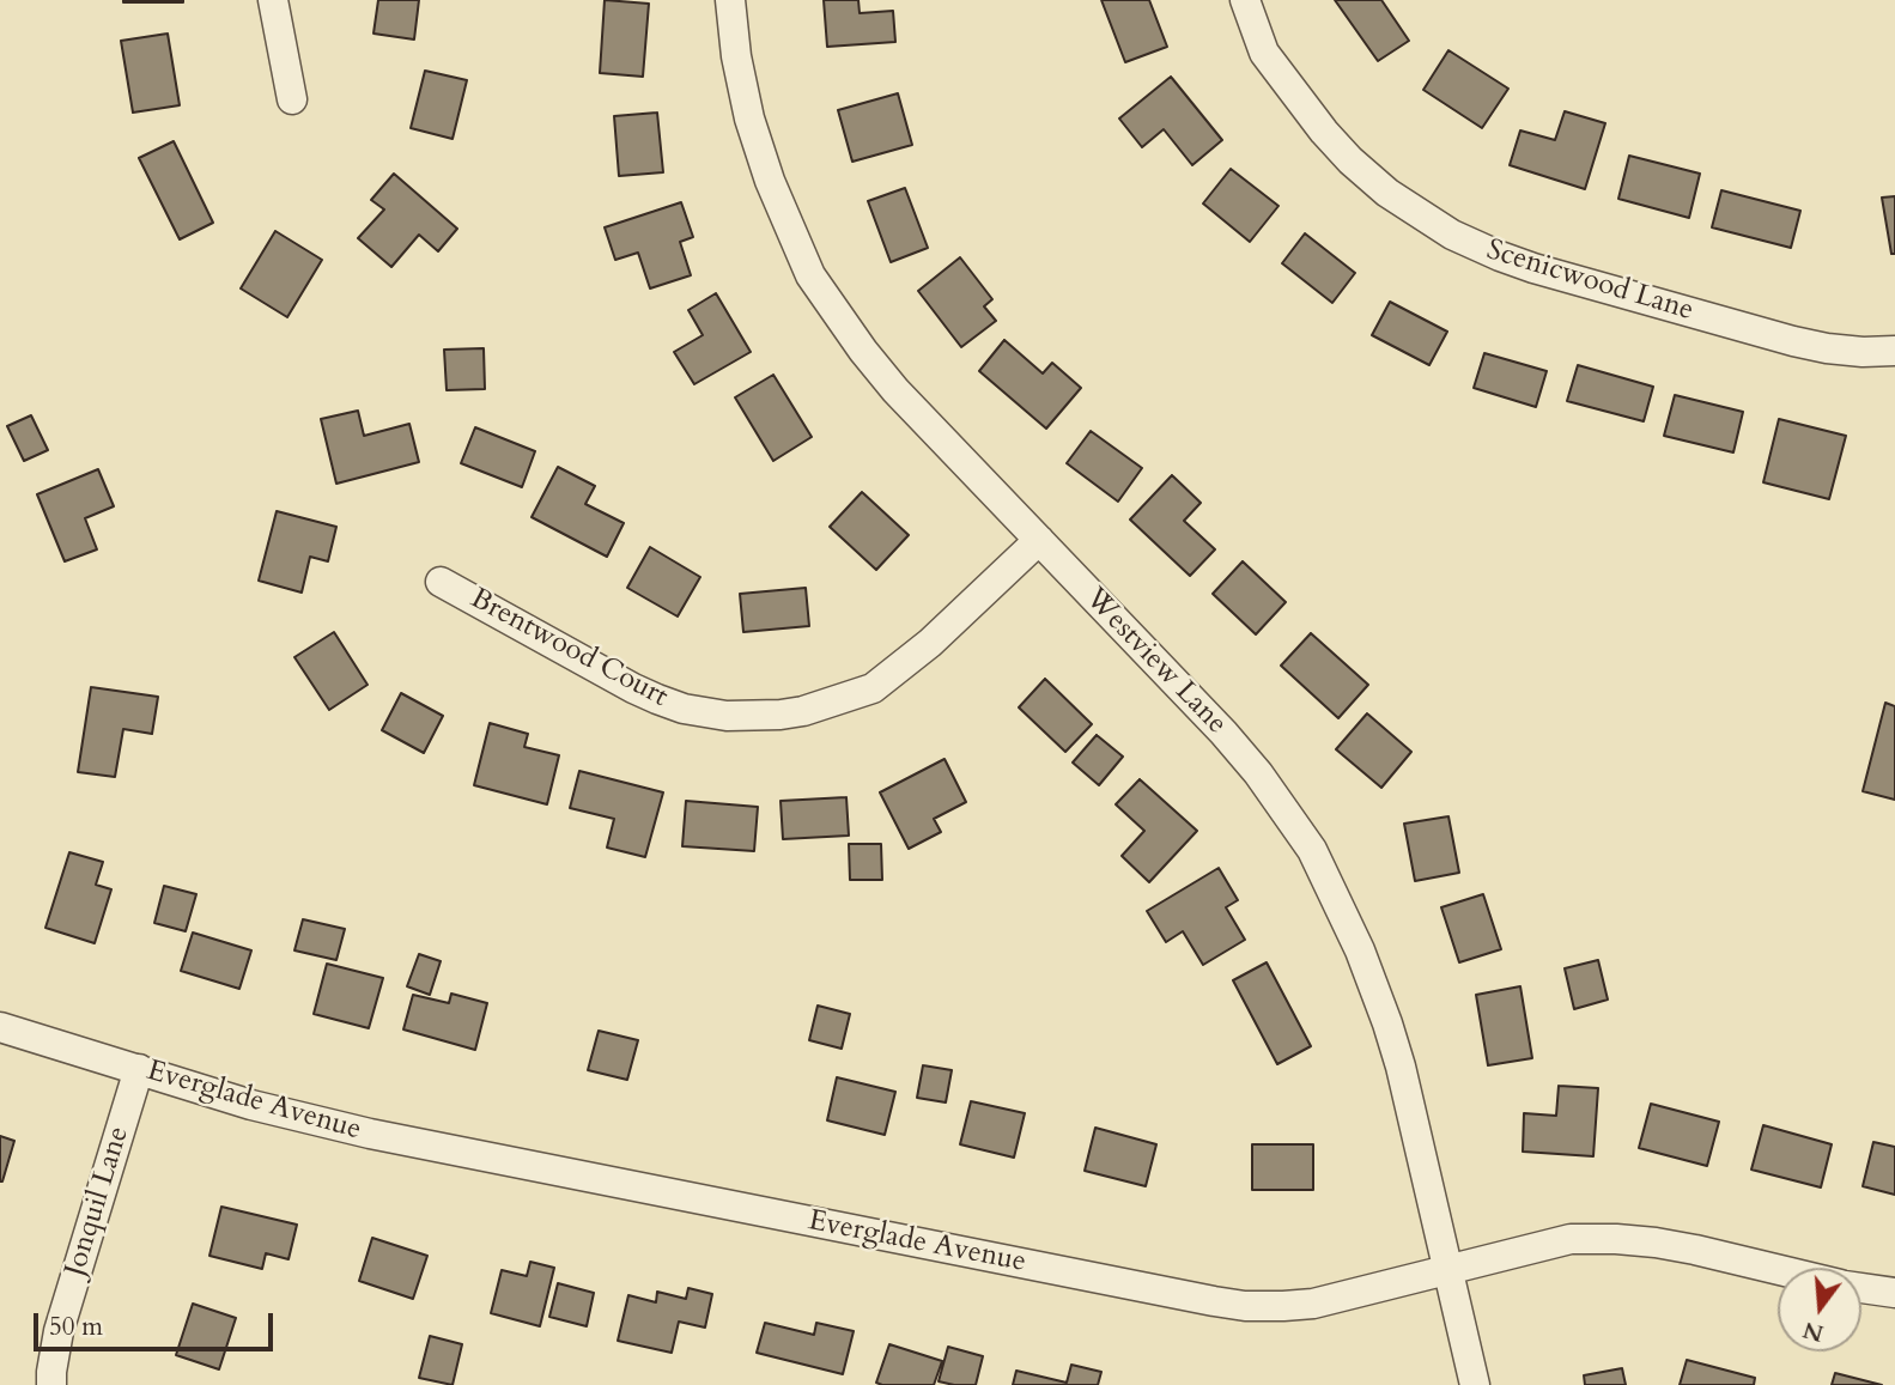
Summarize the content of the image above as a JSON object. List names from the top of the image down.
{
  "streets": {
    "street": [
      "Scenicwood Lane",
      "Brentwood Court",
      "Westview Lane",
      "Everglade Avenue",
      "Jonquil Lane"
    ]
  },
  "crossings": [
    ["Brentwood Court", "Westview Lane"],
    ["Westview Lane", "Everglade Avenue"],
    ["Everglade Avenue", "Jonquil Lane"]
  ],
  "scale_bar": "50 m",
  "north": "bottom"
}
